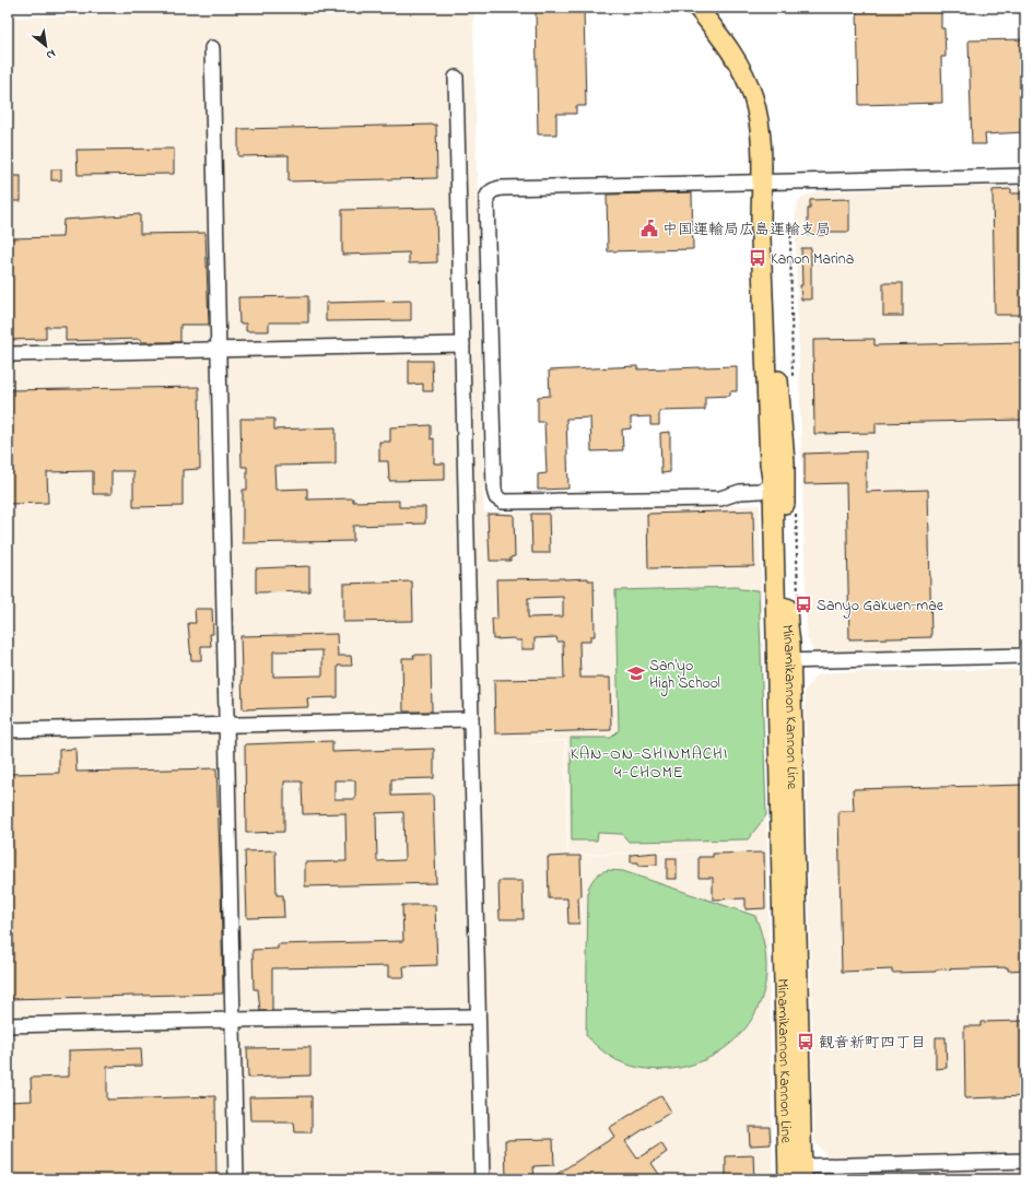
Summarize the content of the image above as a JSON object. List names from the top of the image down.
{
  "streets": {
    "main road": ["Minamikannon Kannon Line"]
  },
  "districts": ["KAN-ON-SHINMACHI 4-CHOME"],
  "places": {
    "public building": ["中国運輸局広島運輸支局"],
    "bus stop": ["Kanon Marina", "Sanyo Gakuen-mae", "観音新町四丁目"],
    "school or university": ["San'yo High School"]
  },
  "north": "bottom right"
}
